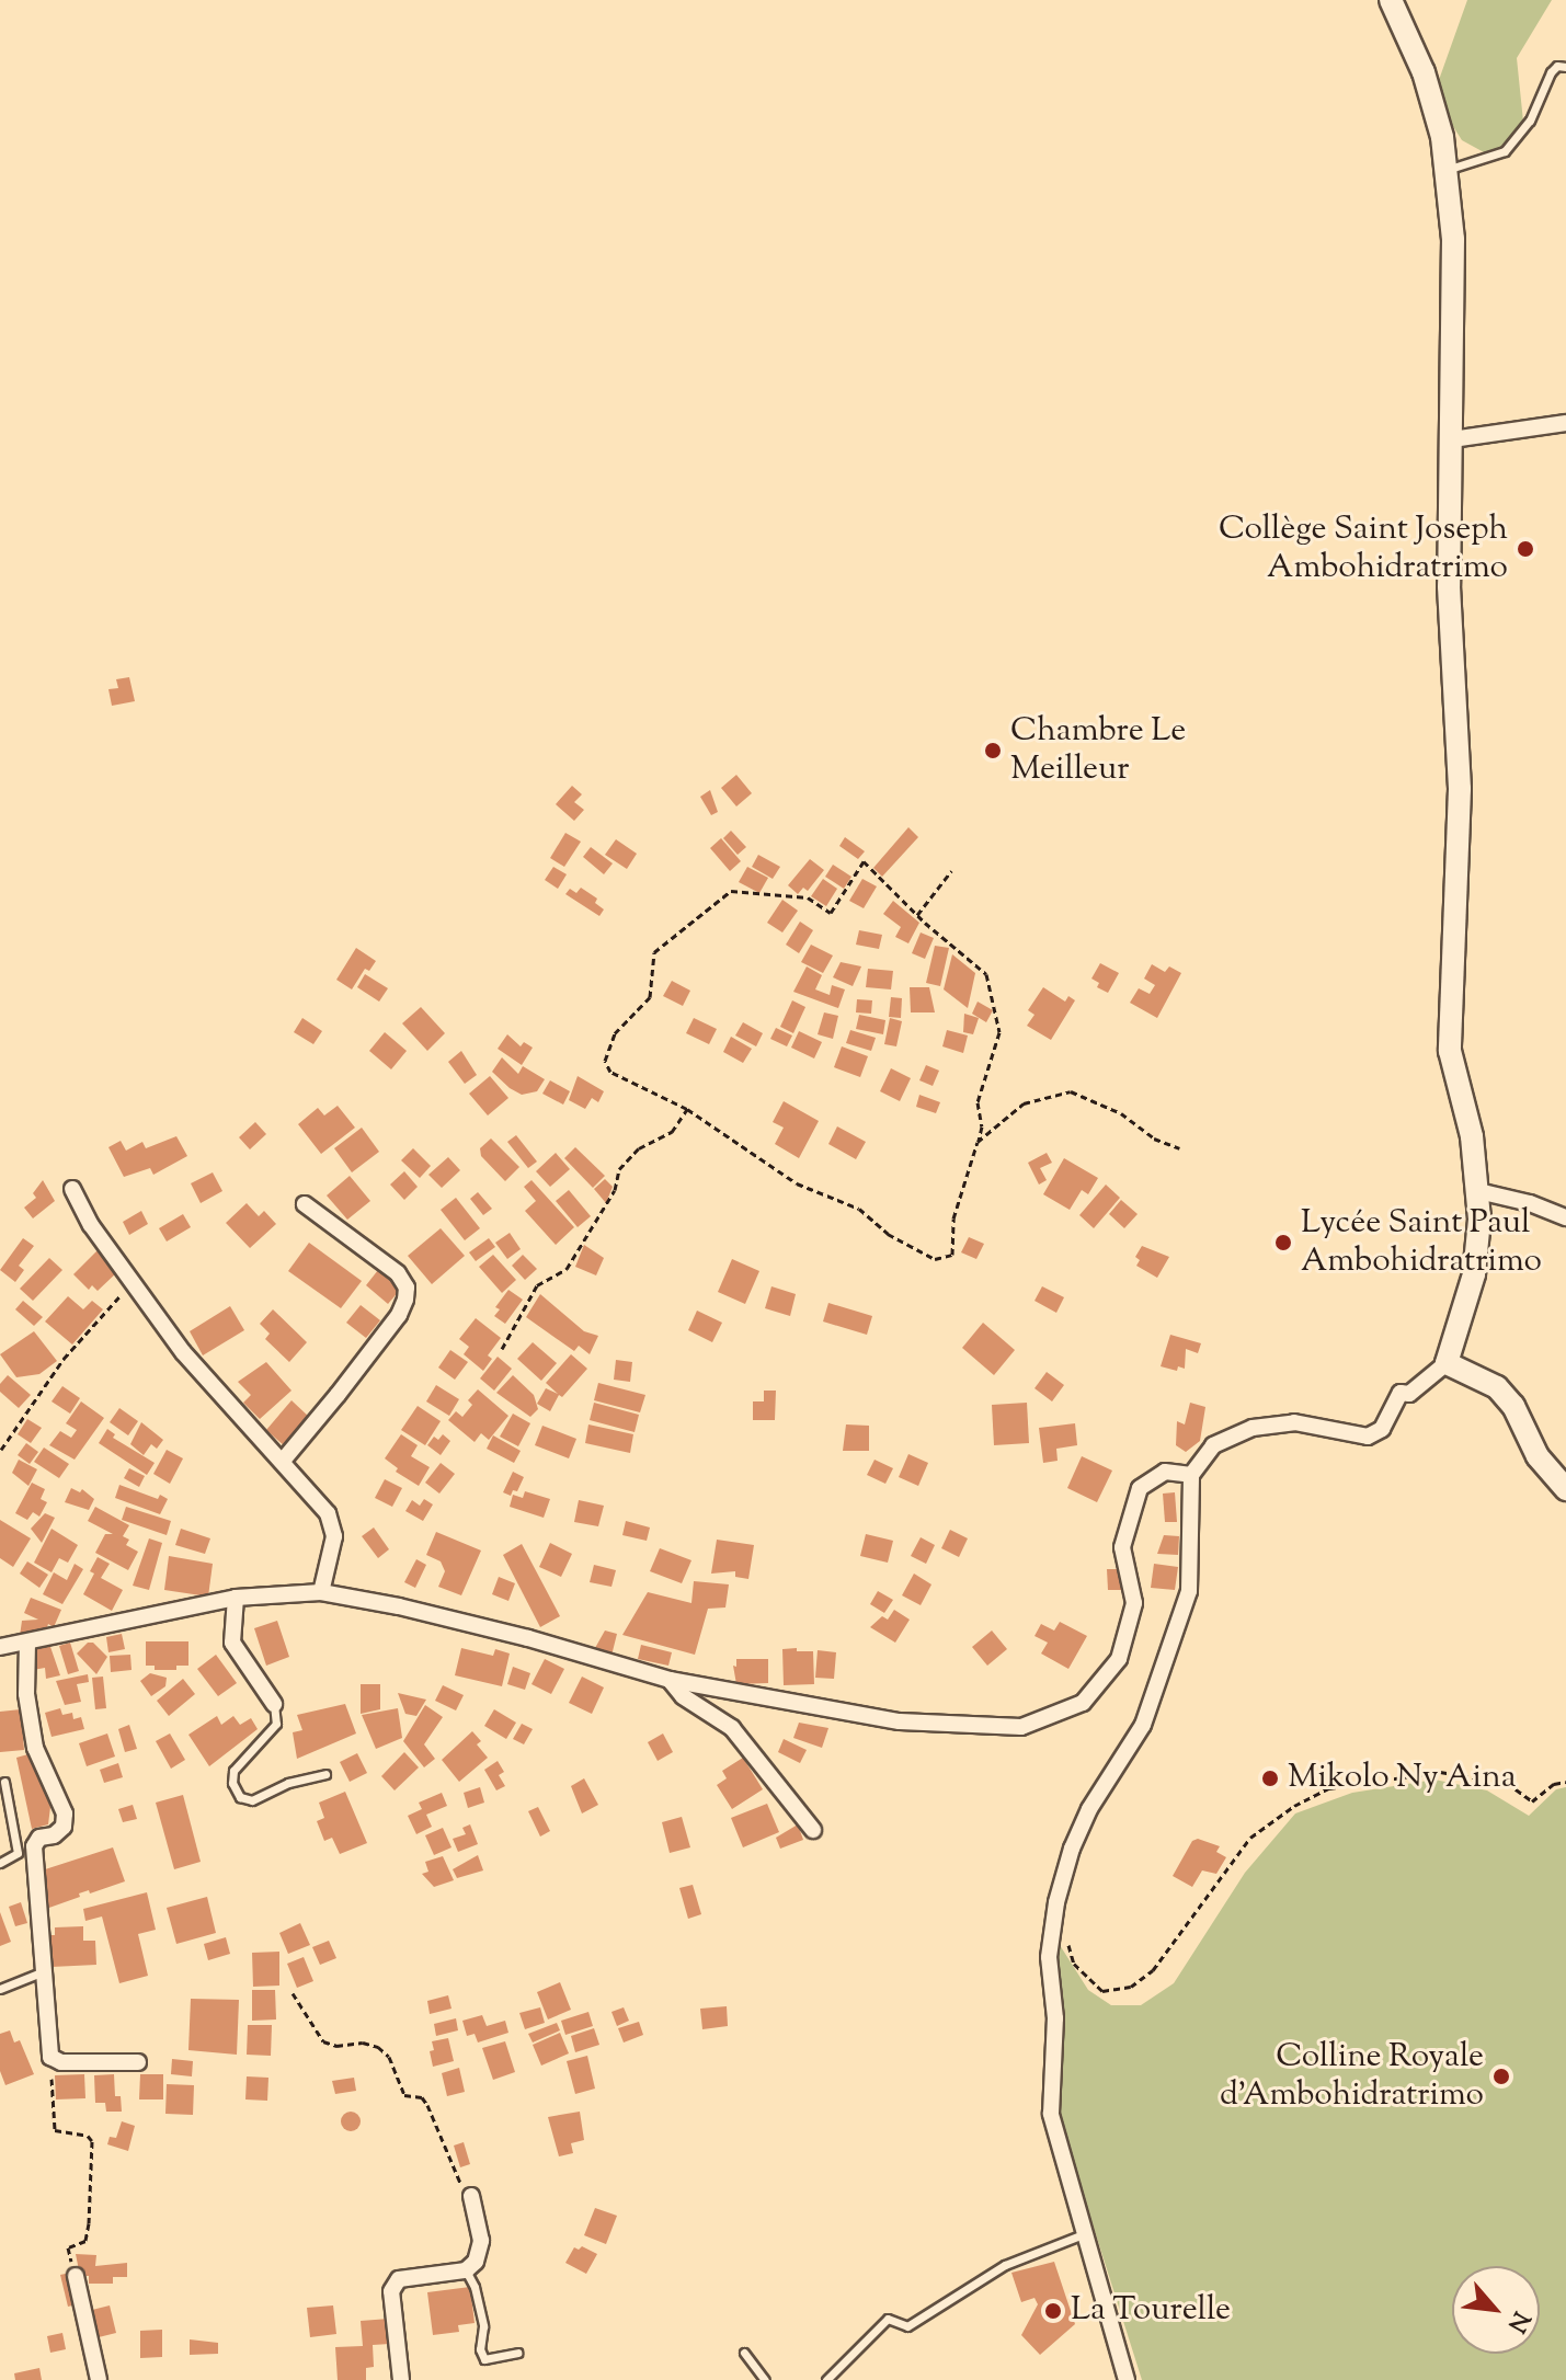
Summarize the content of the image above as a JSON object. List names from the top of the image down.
{
  "places": [
    "Collège Saint Joseph Ambohidratrimo",
    "Chambre Le Meilleur",
    "Lycée Saint Paul Ambohidratrimo",
    "Mikolo Ny Aina",
    "Colline Royale d'Ambohidratrimo",
    "La Tourelle"
  ],
  "north": "bottom right"
}
